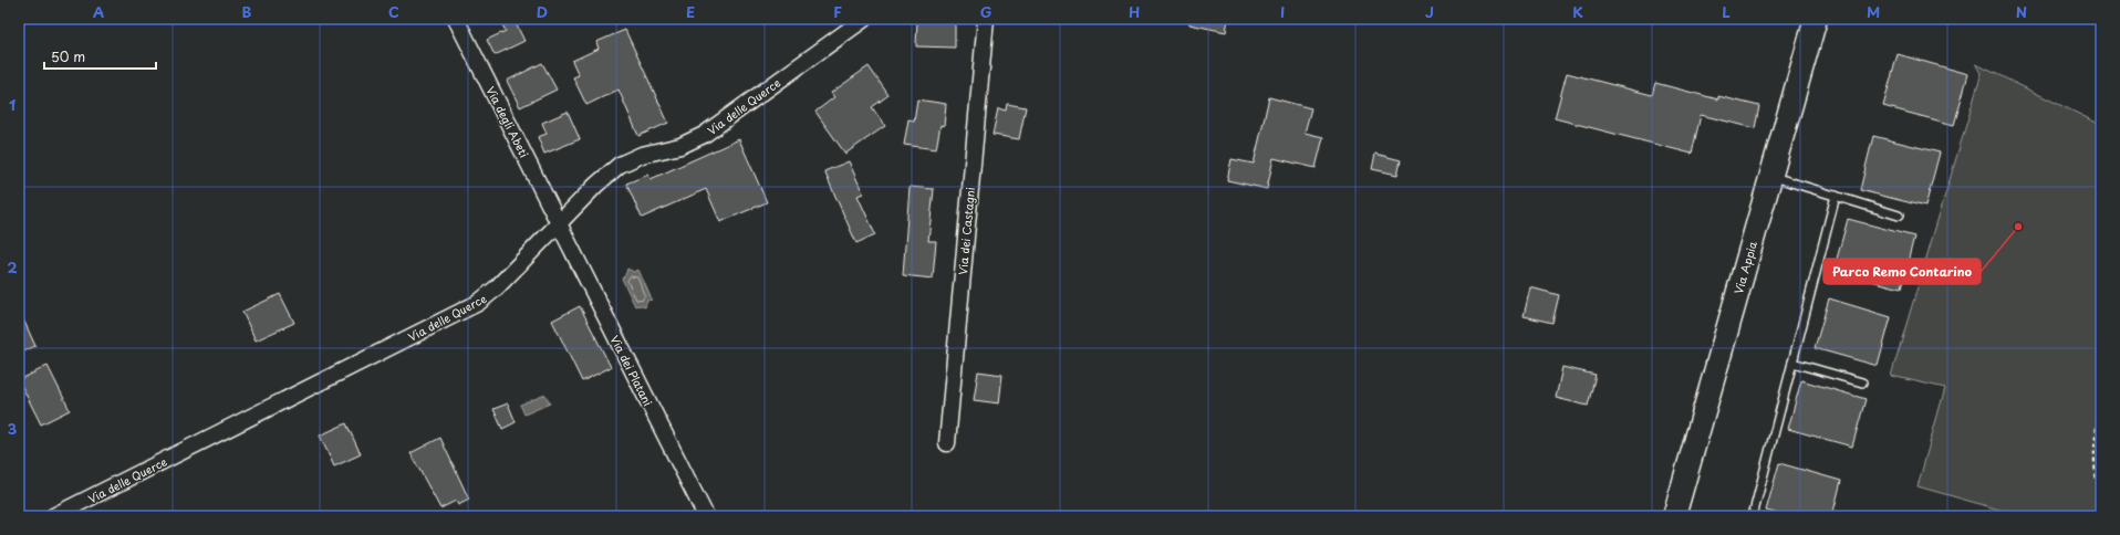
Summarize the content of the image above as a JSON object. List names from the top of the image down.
{
  "streets": {
    "street": [
      "Via delle Querce",
      "Via degli Abeti",
      "Via dei Castagni",
      "Via Appia",
      "Via dei Platani"
    ]
  },
  "crossings": [
    ["Via delle Querce", "Via degli Abeti"],
    ["Via delle Querce", "Via dei Platani"],
    ["Via degli Abeti", "Via dei Platani"]
  ],
  "places": ["Parco Remo Contarino"],
  "scale_bar": "50 m",
  "grid": {
    "columns": [
      "A",
      "B",
      "C",
      "D",
      "E",
      "F",
      "G",
      "H",
      "I",
      "J",
      "K",
      "L",
      "M",
      "N"
    ],
    "rows": ["1", "2", "3"]
  }
}
